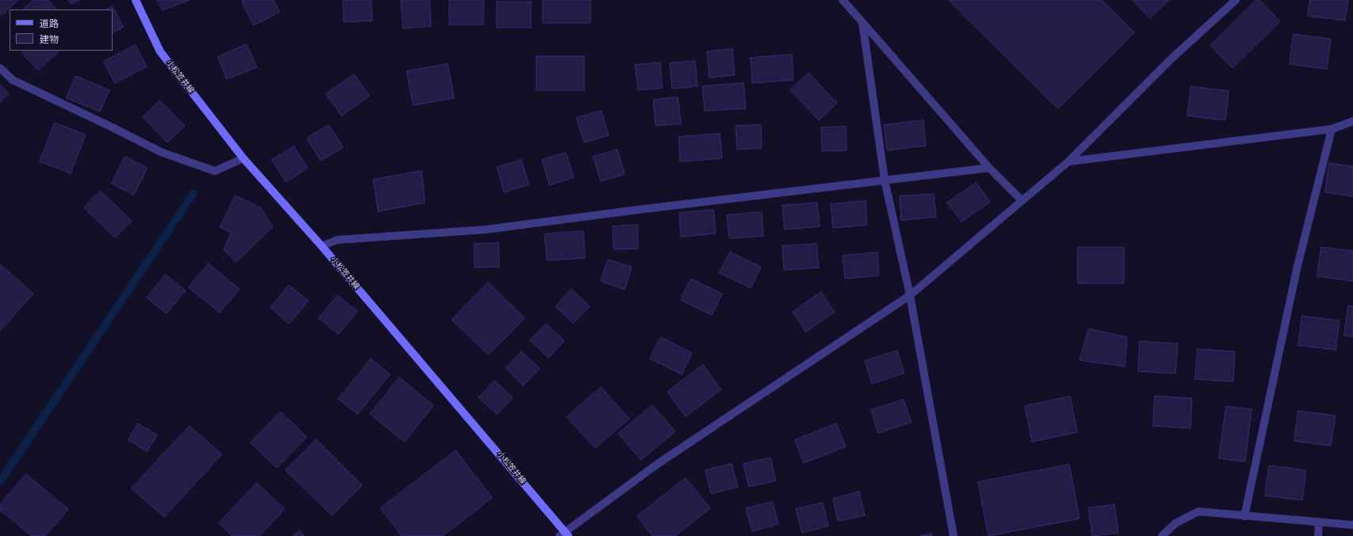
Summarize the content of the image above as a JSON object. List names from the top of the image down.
{
  "streets": {
    "main road": ["小松笠井線"]
  },
  "legend": ["道路", "建物"]
}
